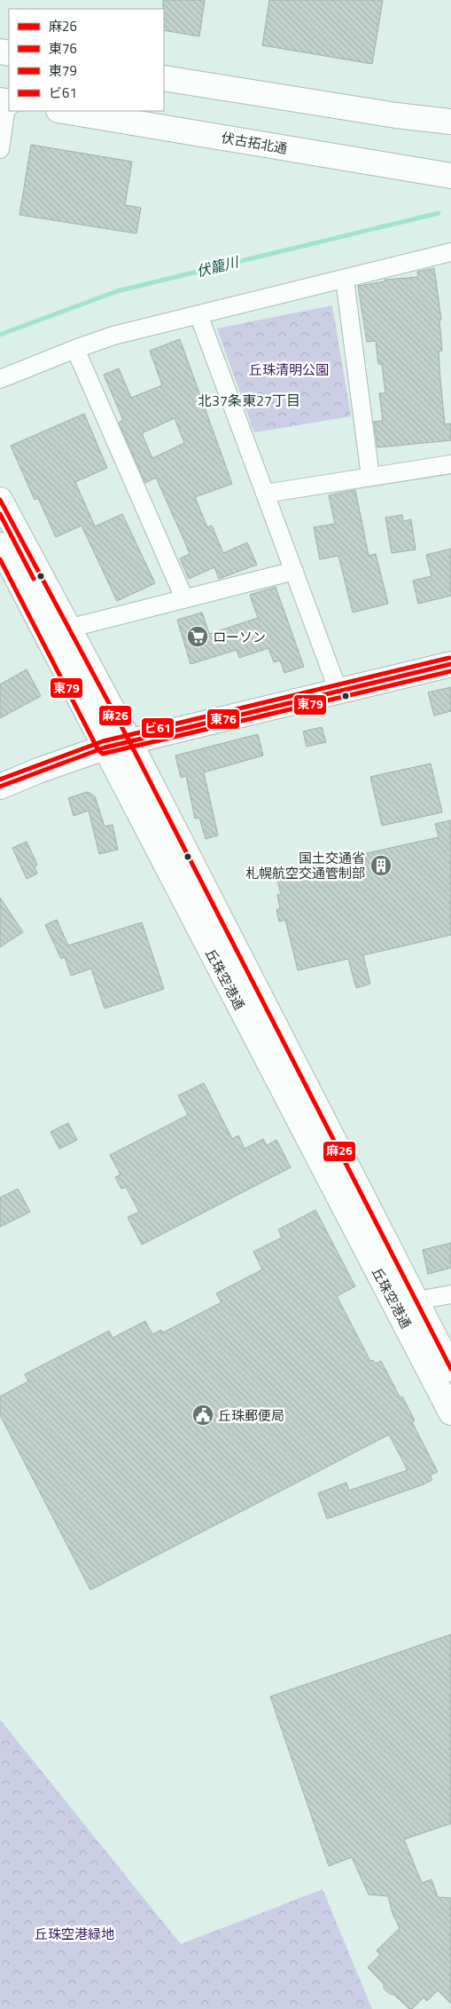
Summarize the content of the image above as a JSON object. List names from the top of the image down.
{
  "streets": {
    "main road": ["伏古拓北通", "丘珠空港通"]
  },
  "districts": ["北37条東27丁目"],
  "water": ["伏籠川"],
  "parks": ["丘珠清明公園", "丘珠空港緑地"],
  "places": {
    "supermarket": ["ローソン"],
    "building": ["国土交通省 札幌航空交通管制部"],
    "public building": ["丘珠郵便局"]
  },
  "lines": [
    "transit line 麻26",
    "transit line 東79",
    "transit line ビ61",
    "transit line 東76"
  ],
  "legend": [
    "麻26",
    "東76",
    "東79",
    "ビ61"
  ]
}
